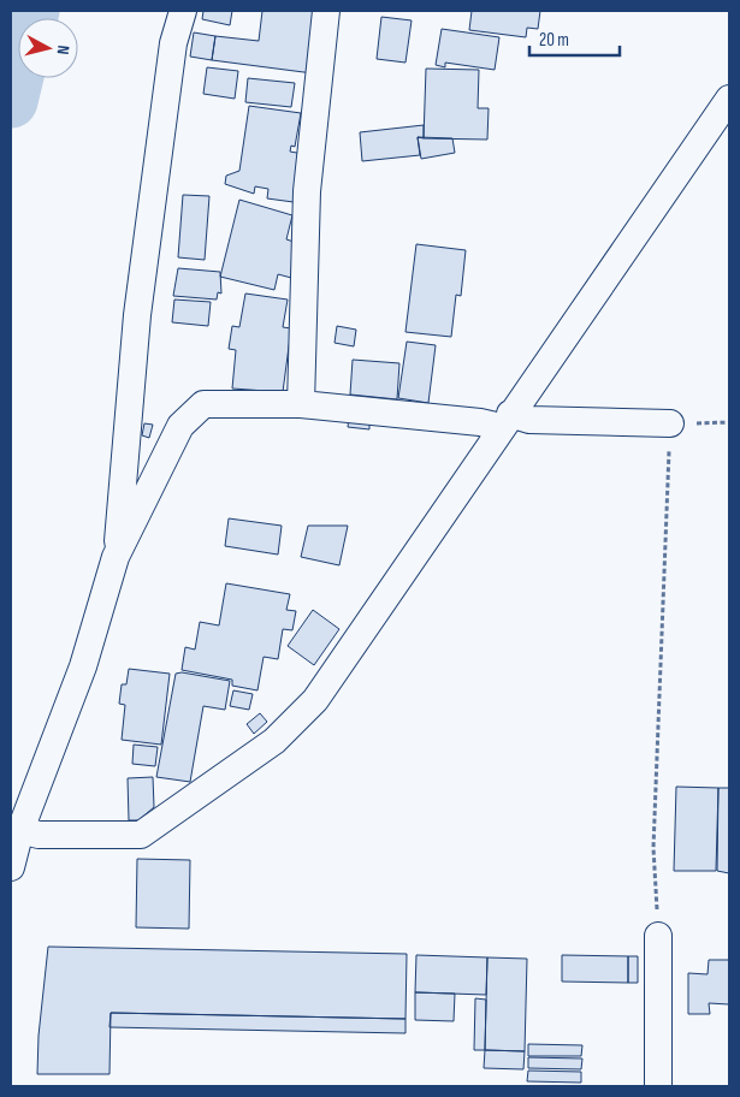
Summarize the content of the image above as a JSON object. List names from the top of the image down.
{
  "scale_bar": "20 m",
  "north": "right"
}
